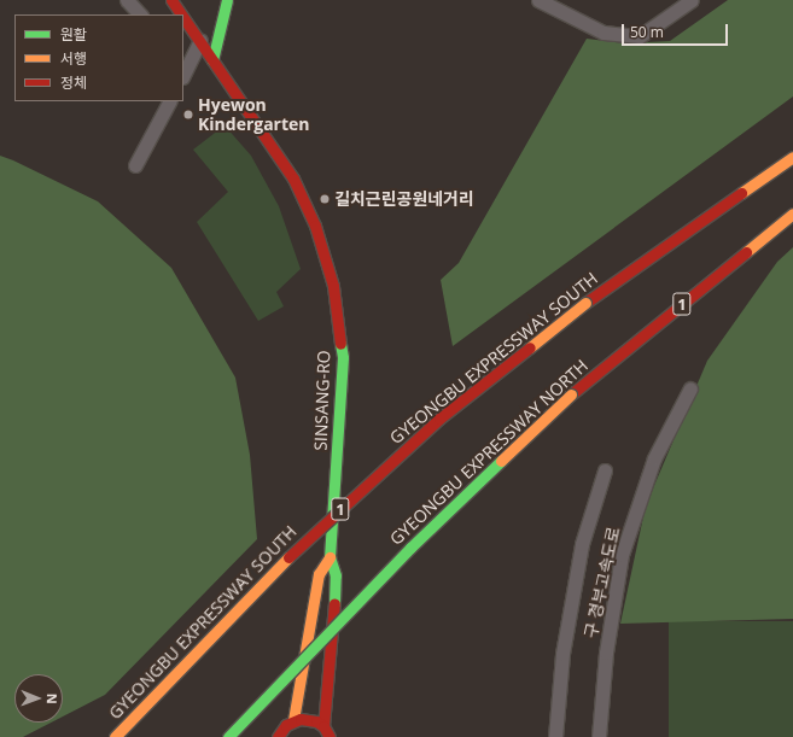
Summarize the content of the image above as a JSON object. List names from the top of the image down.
{
  "streets": {
    "main road": [
      "1",
      "GYEONGBU EXPRESSWAY SOUTH",
      "SINSANG-RO",
      "GYEONGBU EXPRESSWAY NORTH"
    ],
    "street": ["구 경부고속도로"]
  },
  "places": ["Hyewon Kindergarten", "길치근린공원네거리"],
  "legend": ["원활", "서행", "정체"],
  "scale_bar": "50 m",
  "north": "right"
}
